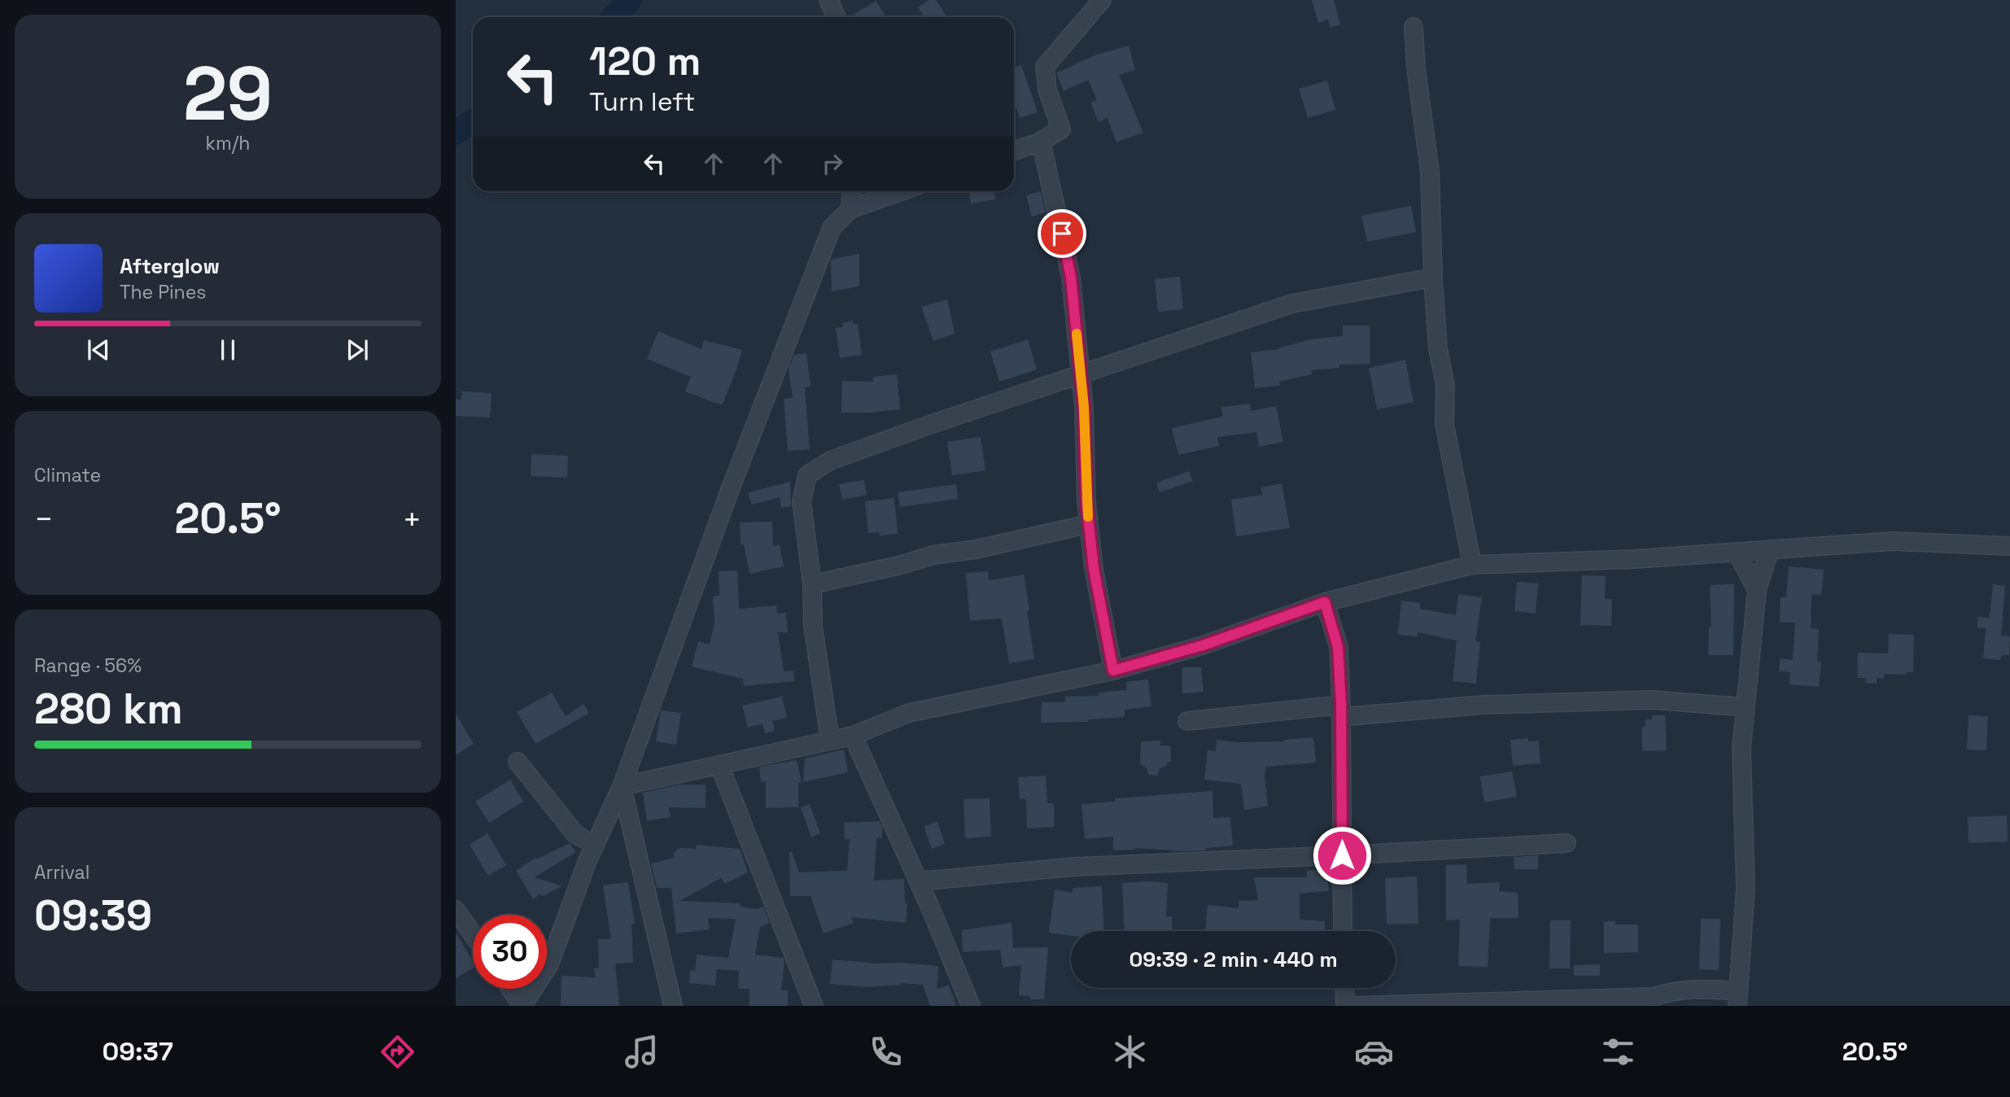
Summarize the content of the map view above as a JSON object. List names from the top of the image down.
{
  "page": {
    "tile": [
      ["29", "km/h"],
      "Climate",
      ["Range · 56%", "280 km"],
      ["Arrival", "09:39"]
    ],
    "turn": ["120 m", "Turn left"],
    "song": ["Afterglow", "The Pines"],
    "heat": ["−", "20.5°", "+"],
    "limit": "30",
    "trip": "09:39 · 2 min · 440 m",
    "tabs": ["09:37", "20.5°"]
  }
}
